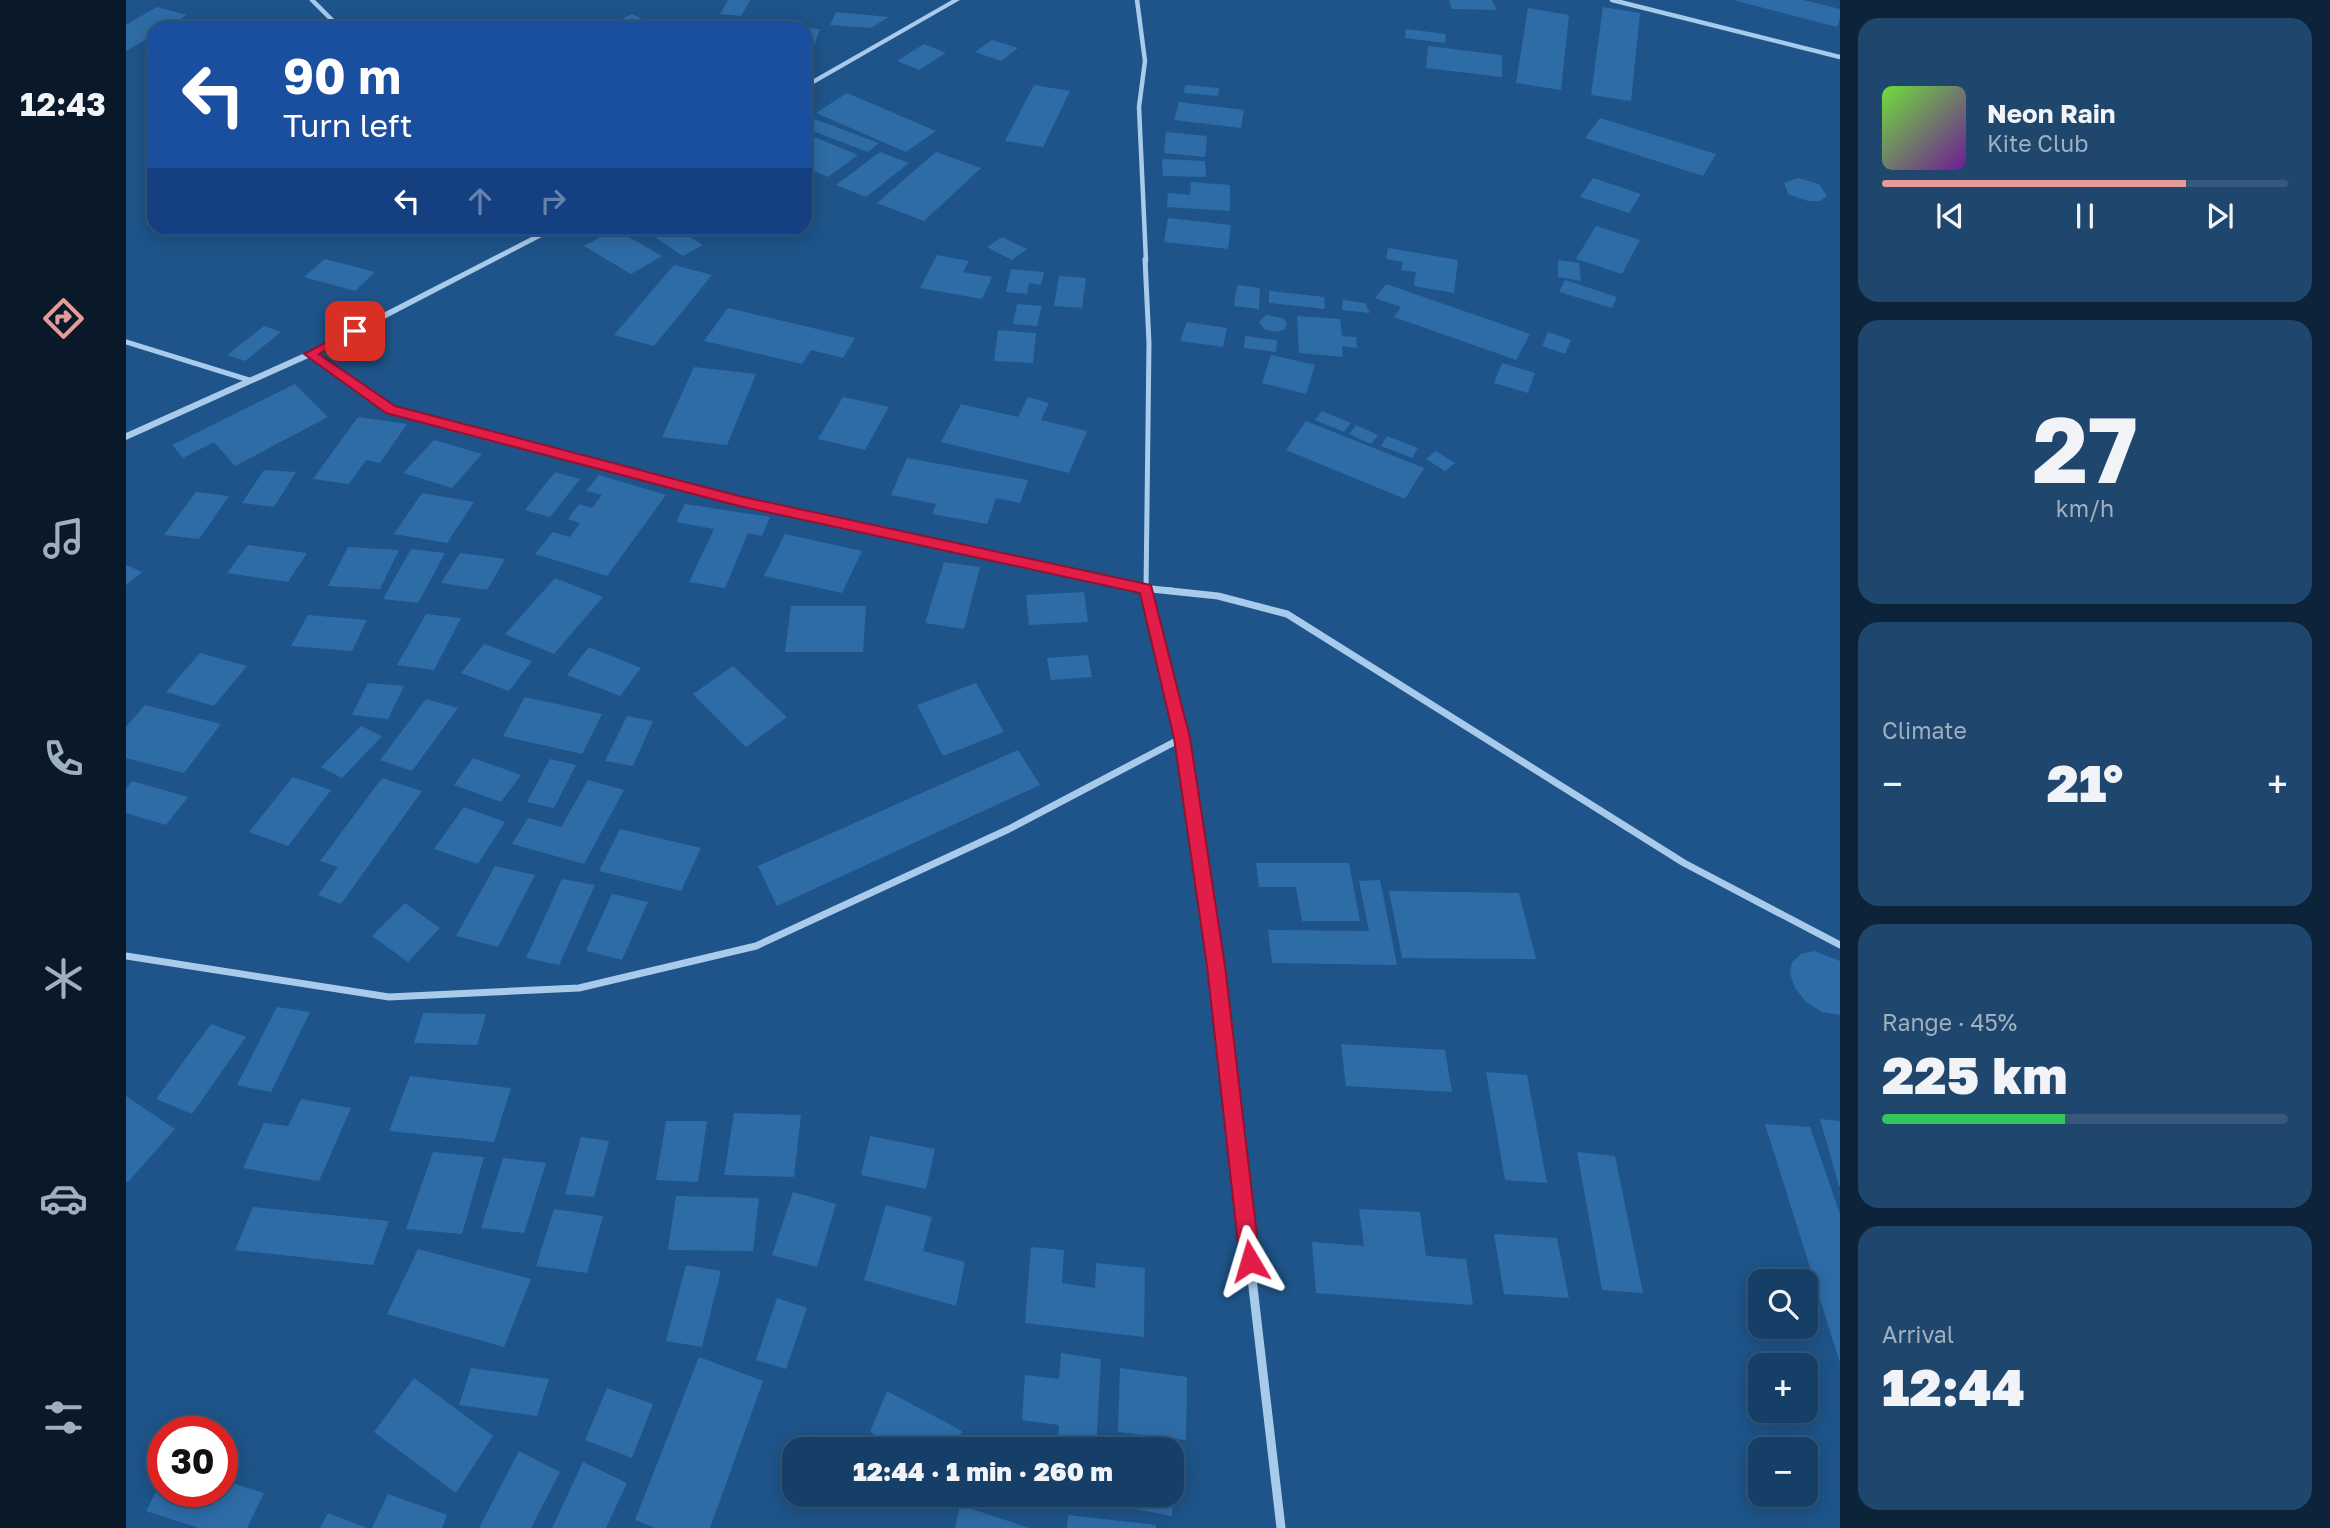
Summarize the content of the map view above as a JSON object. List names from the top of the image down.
{
  "page": {
    "tabs": "12:43",
    "turn": ["90 m", "Turn left"],
    "song": ["Neon Rain", "Kite Club"],
    "tile": [
      ["27", "km/h"],
      "Climate",
      ["Range · 45%", "225 km"],
      ["Arrival", "12:44"]
    ],
    "heat": ["−", "21°", "+"],
    "map_buttons": ["+", "−"],
    "limit": "30",
    "trip": "12:44 · 1 min · 260 m"
  }
}
